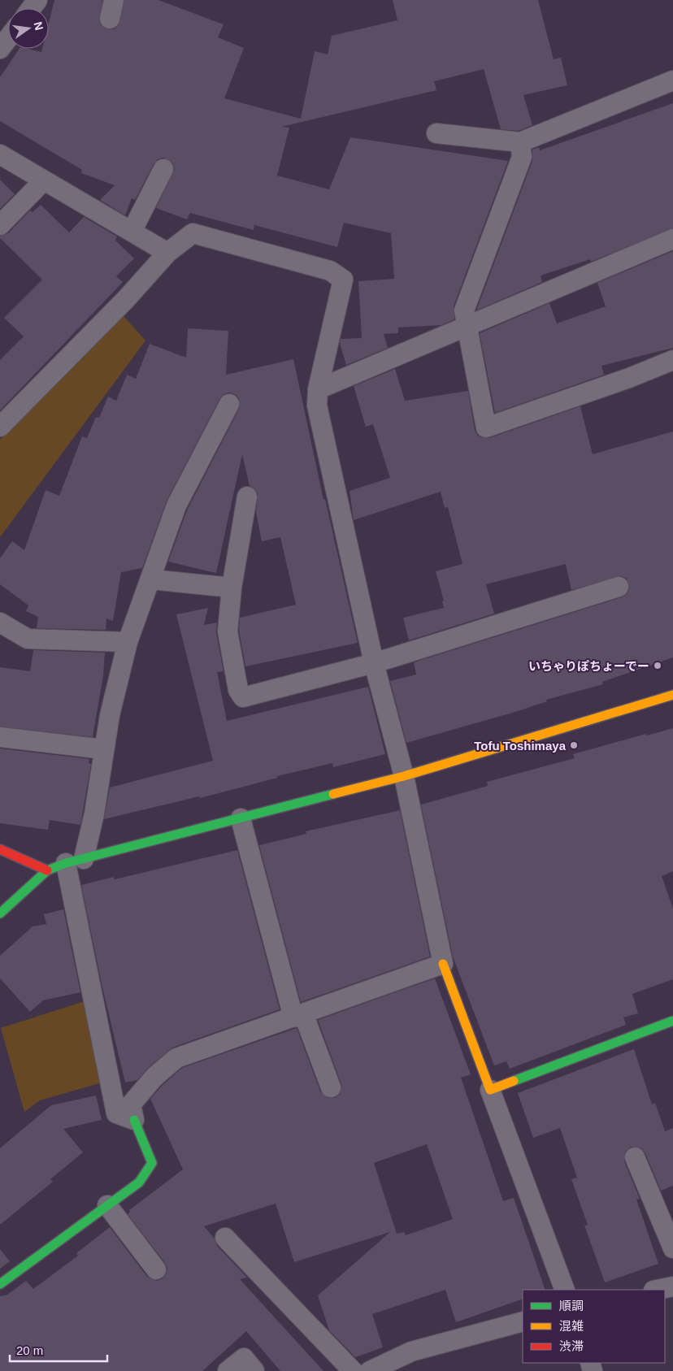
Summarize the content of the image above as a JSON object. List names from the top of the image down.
{
  "places": ["いちゃりぽちょーでー", "Tofu Toshimaya"],
  "legend": ["順調", "混雑", "渋滞"],
  "scale_bar": "20 m",
  "north": "right"
}
